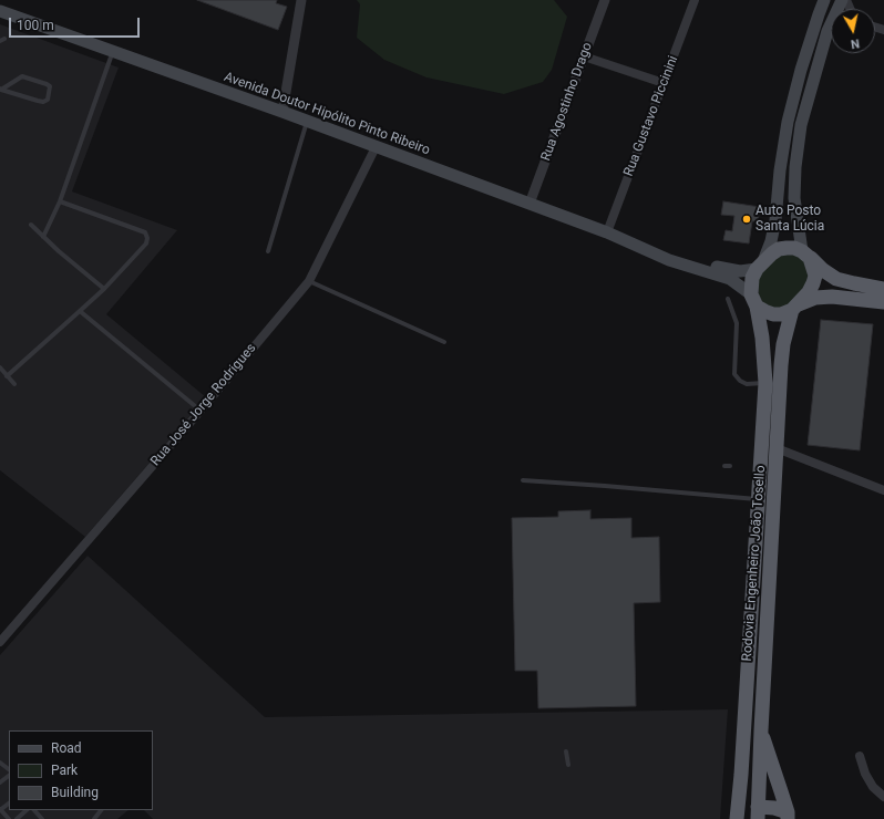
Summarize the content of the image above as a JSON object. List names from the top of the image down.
{
  "streets": {
    "highway": ["Rodovia Engenheiro João Tosello"],
    "main road": ["Avenida Doutor Hipólito Pinto Ribeiro"],
    "street": ["Rua Agostinho Drago", "Rua Gustavo Piccinini", "Rua José Jorge Rodrigues"]
  },
  "crossings": [
    ["Rua Agostinho Drago", "Avenida Doutor Hipólito Pinto Ribeiro"],
    ["Avenida Doutor Hipólito Pinto Ribeiro", "Rua Gustavo Piccinini"],
    ["Avenida Doutor Hipólito Pinto Ribeiro", "Rua José Jorge Rodrigues"],
    ["Avenida Doutor Hipólito Pinto Ribeiro", "Rodovia Engenheiro João Tosello"]
  ],
  "places": ["Auto Posto Santa Lúcia"],
  "legend": ["Road", "Park", "Building"],
  "scale_bar": "100 m",
  "north": "bottom"
}
